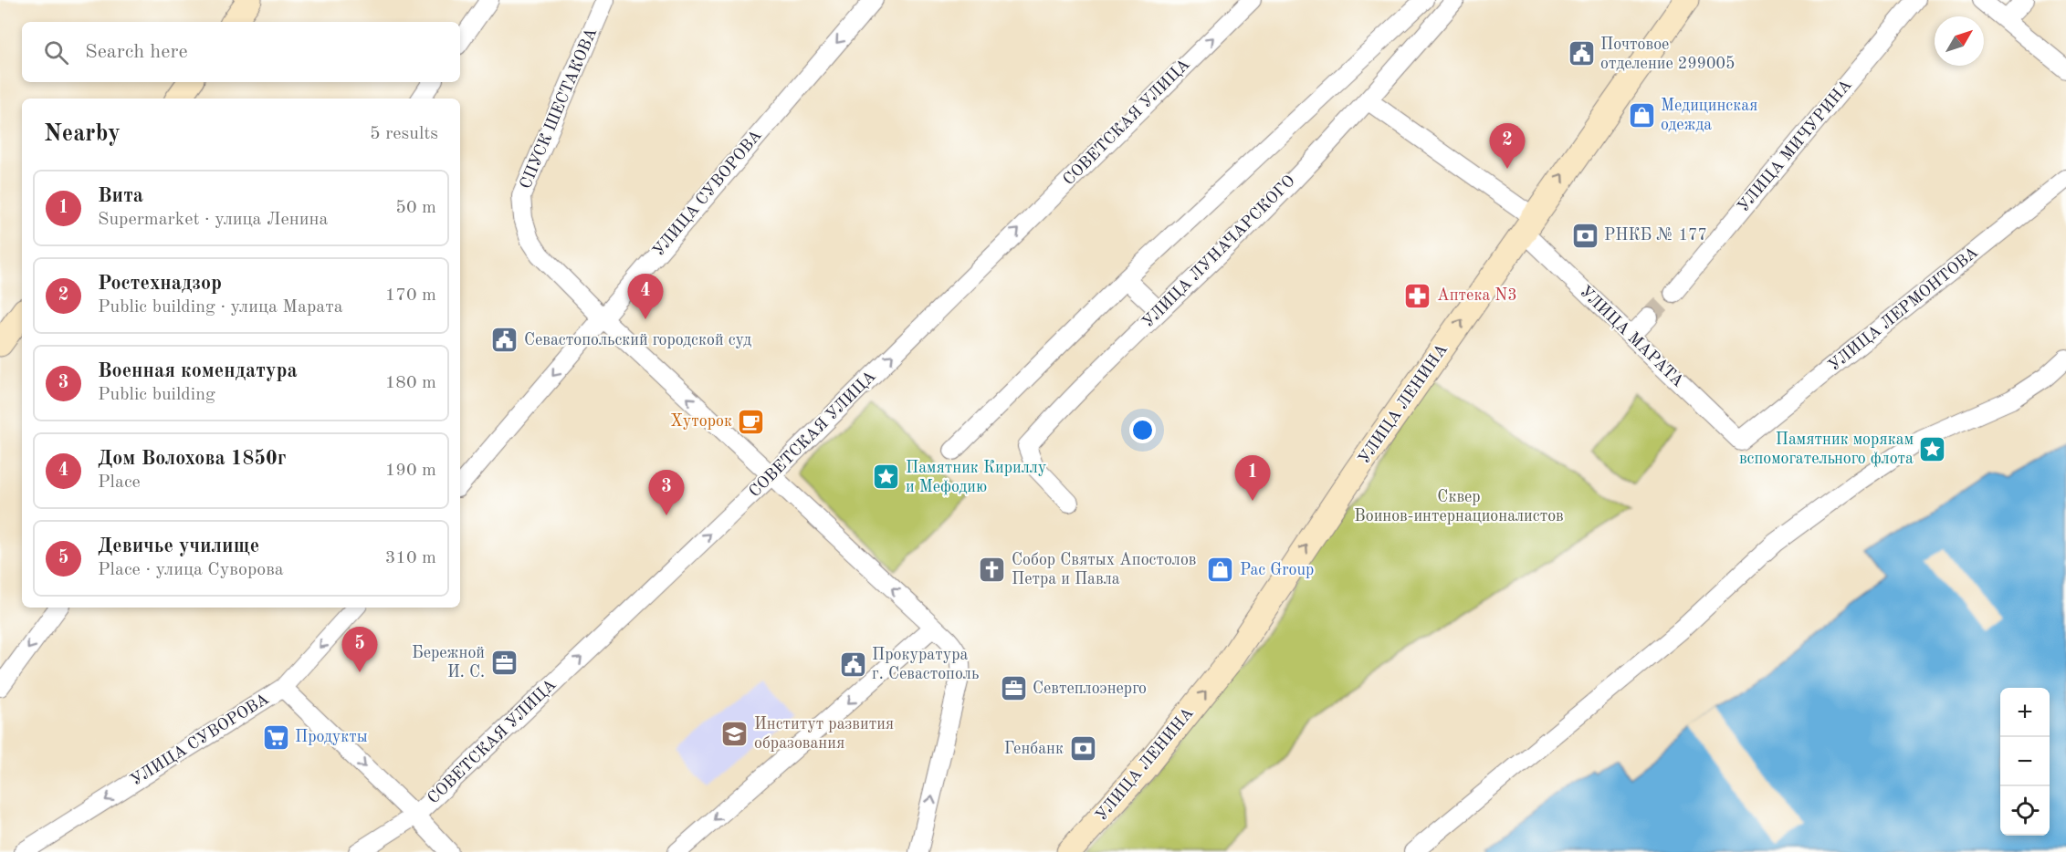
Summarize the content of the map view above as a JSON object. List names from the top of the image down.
{
  "streets": {
    "main road": ["УЛИЦА ЛЕНИНА"],
    "street": [
      "СПУСК ШЕСТАКОВА",
      "СОВЕТСКАЯ УЛИЦА",
      "УЛИЦА МИЧУРИНА",
      "УЛИЦА СУВОРОВА",
      "УЛИЦА ЛУНАЧАРСКОГО",
      "УЛИЦА ЛЕРМОНТОВА",
      "УЛИЦА МАРАТА"
    ]
  },
  "crossings": [
    ["СПУСК ШЕСТАКОВА", "УЛИЦА СУВОРОВА"],
    ["УЛИЦА ЛУНАЧАРСКОГО", "УЛИЦА МАРАТА"],
    ["УЛИЦА ЛЕРМОНТОВА", "УЛИЦА МАРАТА"],
    ["УЛИЦА МАРАТА", "УЛИЦА ЛЕНИНА"]
  ],
  "one_way": ["УЛИЦА СУВОРОВА", "УЛИЦА ЛЕНИНА"],
  "parks": ["Сквер Воинов-интернационалистов"],
  "places": {
    "public building": ["Почтовое отделение 299005", "Севастопольский городской суд", "Прокуратура г. Севастополь"],
    "shop": ["Медицинская одежда", "Pac Group"],
    "bank": ["РНКБ № 177", "Генбанк"],
    "pharmacy": ["Аптека N3"],
    "cafe": ["Хуторок"],
    "place": ["Памятник морякам вспомогательного флота", "Памятник Кириллу и Мефодию"],
    "church": ["Собор Святых Апостолов Петра и Павла"],
    "office": ["Бережной И. С.", "Севтеплоэнерго"],
    "school or university": ["Институт развития образования"],
    "supermarket": ["Продукты"]
  },
  "north": "top right",
  "page": {
    "search": "Search here",
    "heading": ["Nearby", "5 results"],
    "pins": [
      "2",
      "4",
      "1",
      "3",
      "5"
    ],
    "list": [
      {
        "mark": "1",
        "name": "Вита",
        "note": "Supermarket · улица Ленина",
        "value": "50 m"
      },
      {
        "mark": "2",
        "name": "Ростехнадзор",
        "note": "Public building · улица Марата",
        "value": "170 m"
      },
      {
        "mark": "3",
        "name": "Военная комендатура",
        "note": "Public building",
        "value": "180 m"
      },
      {
        "mark": "4",
        "name": "Дом Волохова 1850г",
        "note": "Place",
        "value": "190 m"
      },
      {
        "mark": "5",
        "name": "Девичье училище",
        "note": "Place · улица Суворова",
        "value": "310 m"
      }
    ],
    "map_buttons": ["+", "−"]
  }
}
